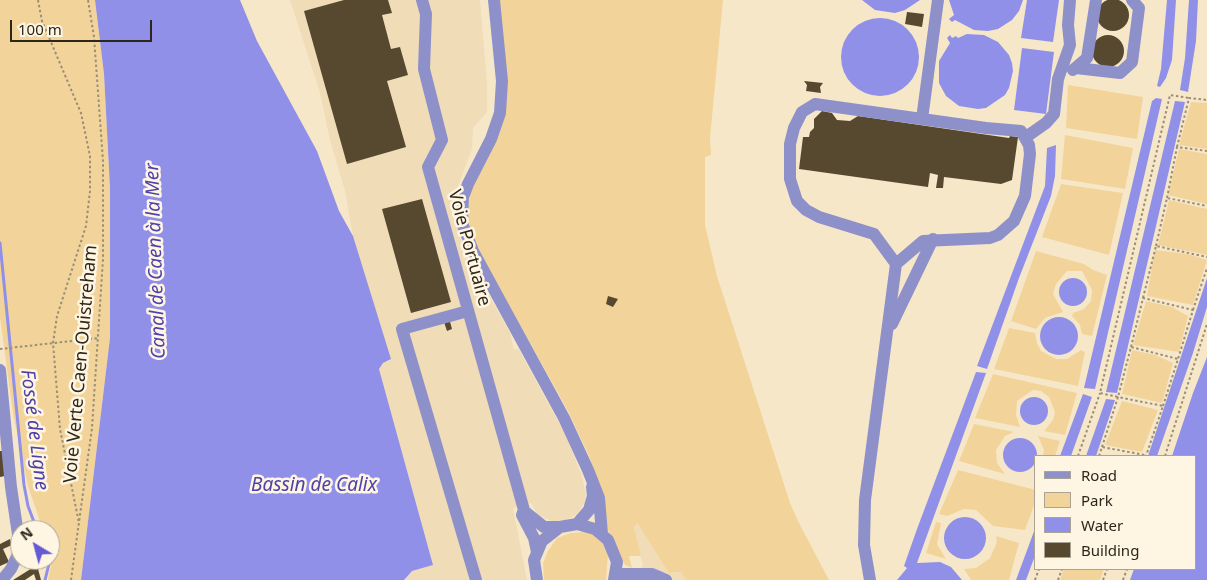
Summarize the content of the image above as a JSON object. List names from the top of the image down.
{
  "streets": {
    "street": ["Voie Portuaire"],
    "path": ["Voie Verte Caen-Ouistreham"]
  },
  "water": ["Canal de Caen à la Mer", "Fossé de Ligne", "Bassin de Calix"],
  "legend": [
    "Road",
    "Park",
    "Water",
    "Building"
  ],
  "scale_bar": "100 m",
  "north": "top left"
}
